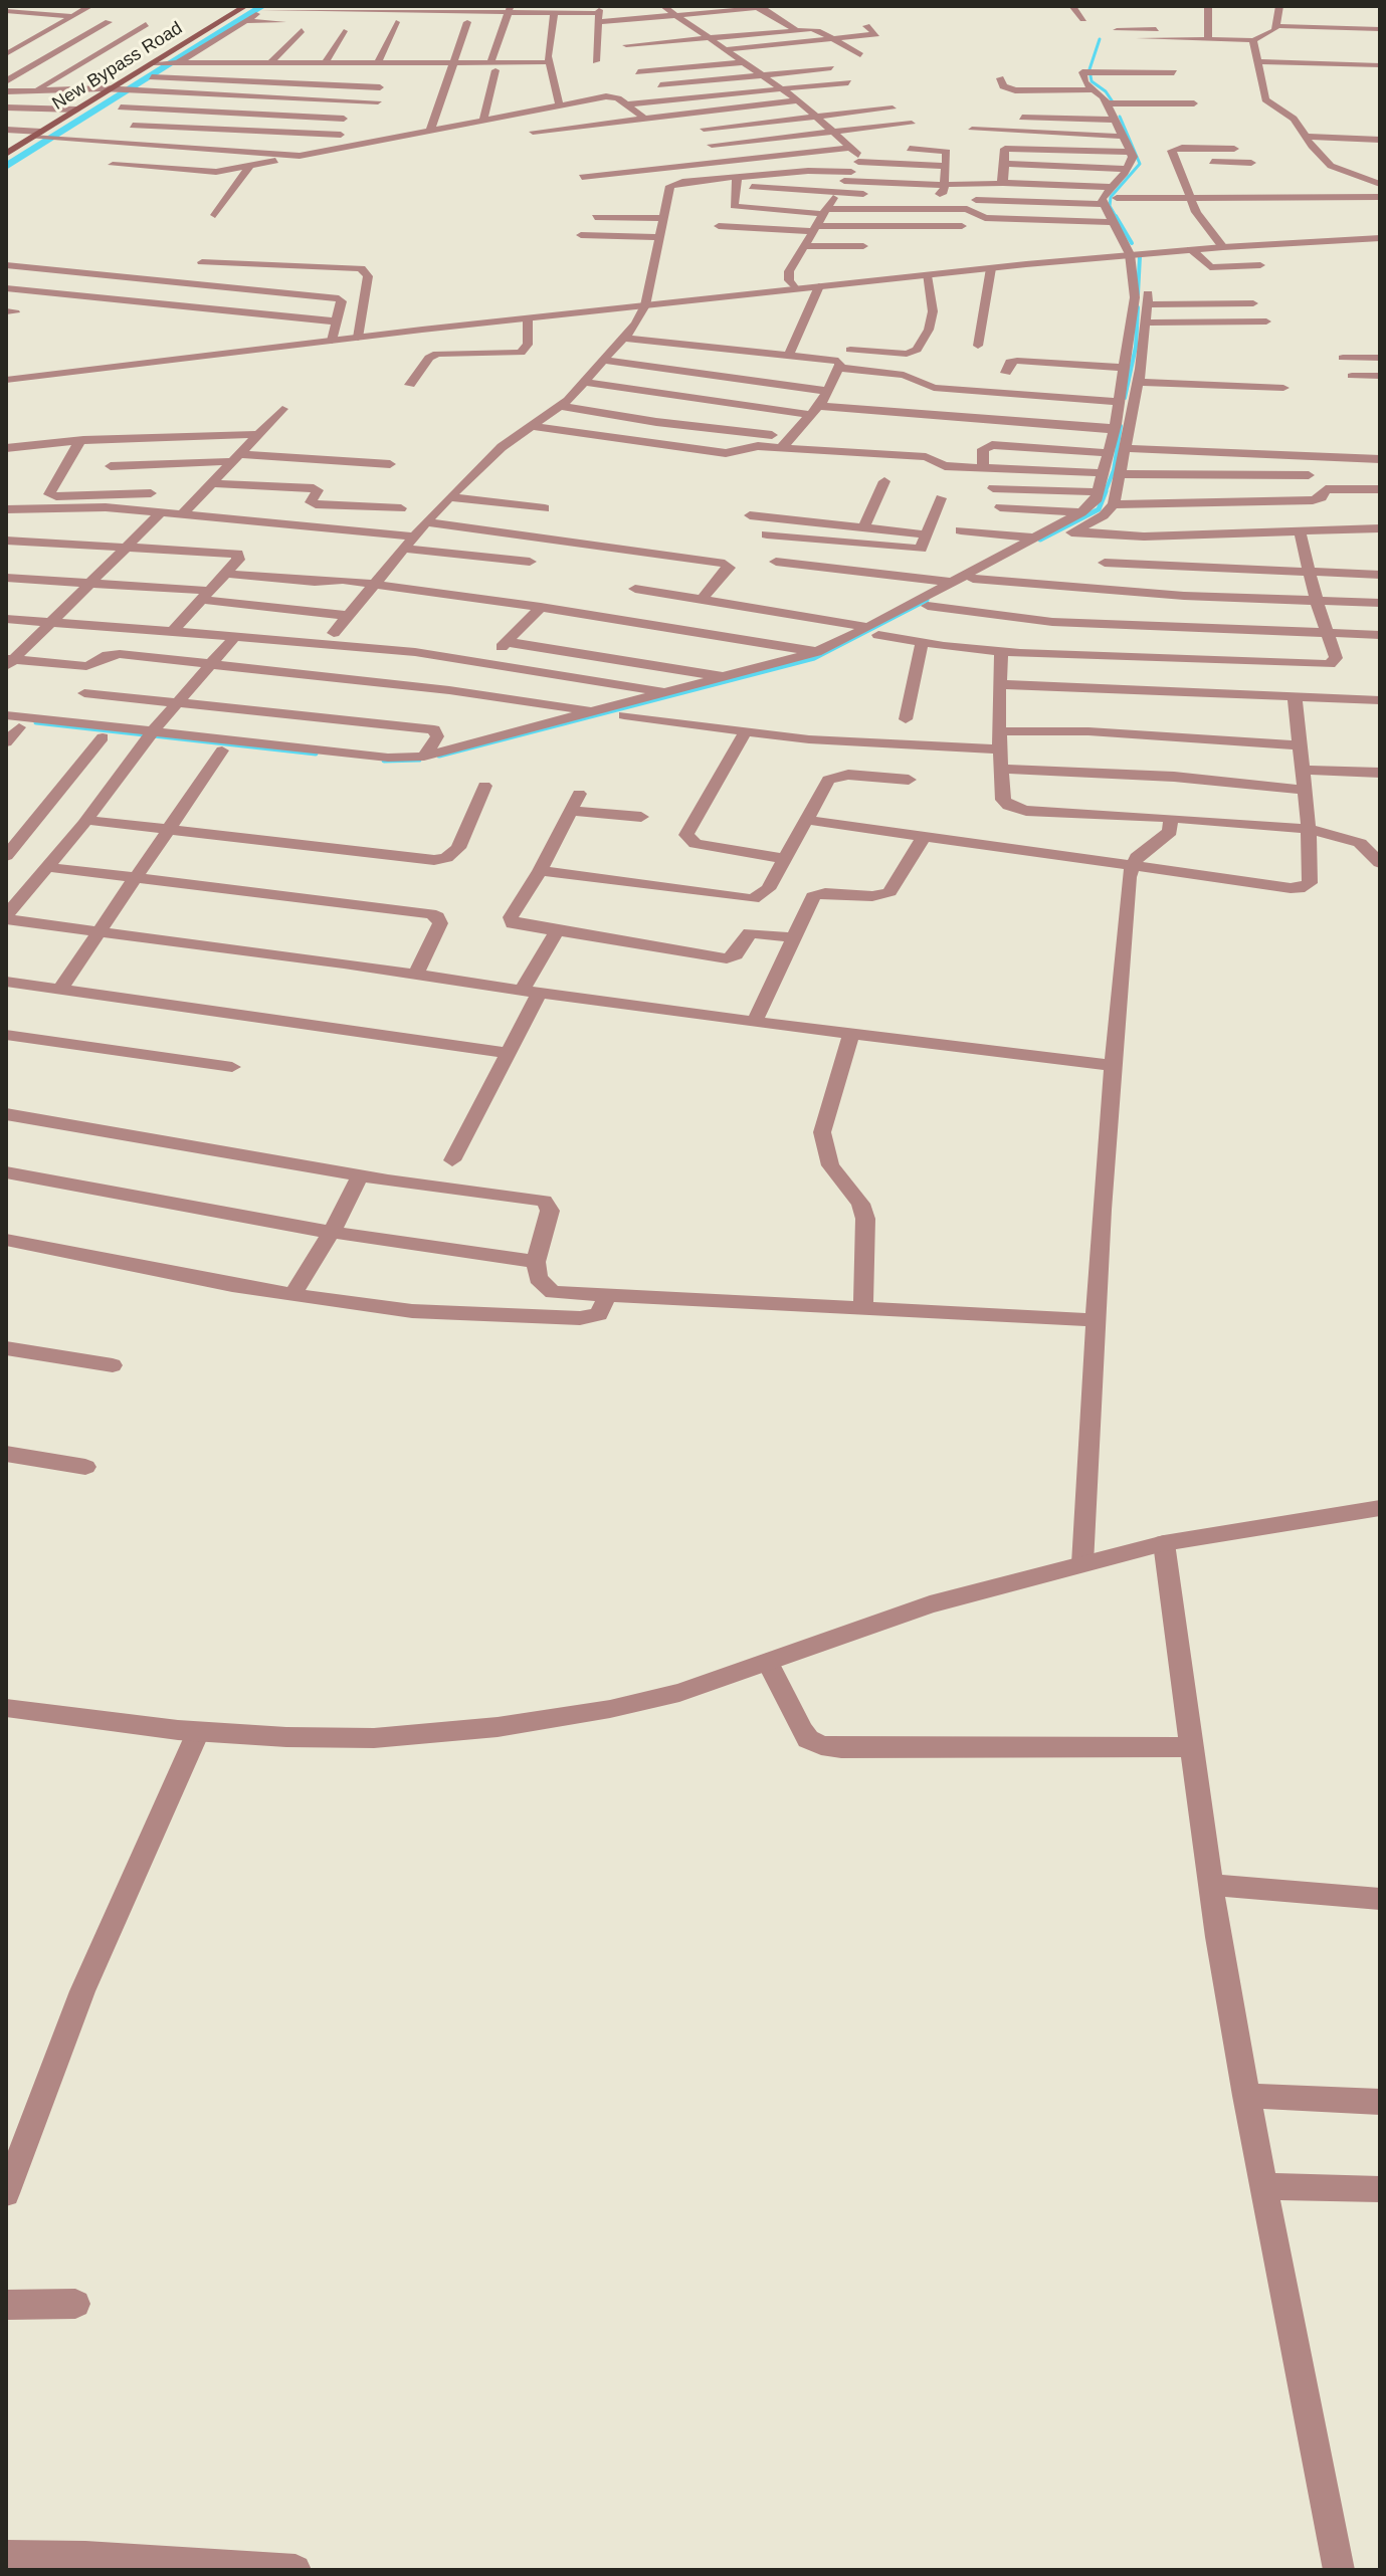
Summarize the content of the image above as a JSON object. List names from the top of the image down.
{
  "streets": {
    "main road": ["New Bypass Road"]
  }
}
